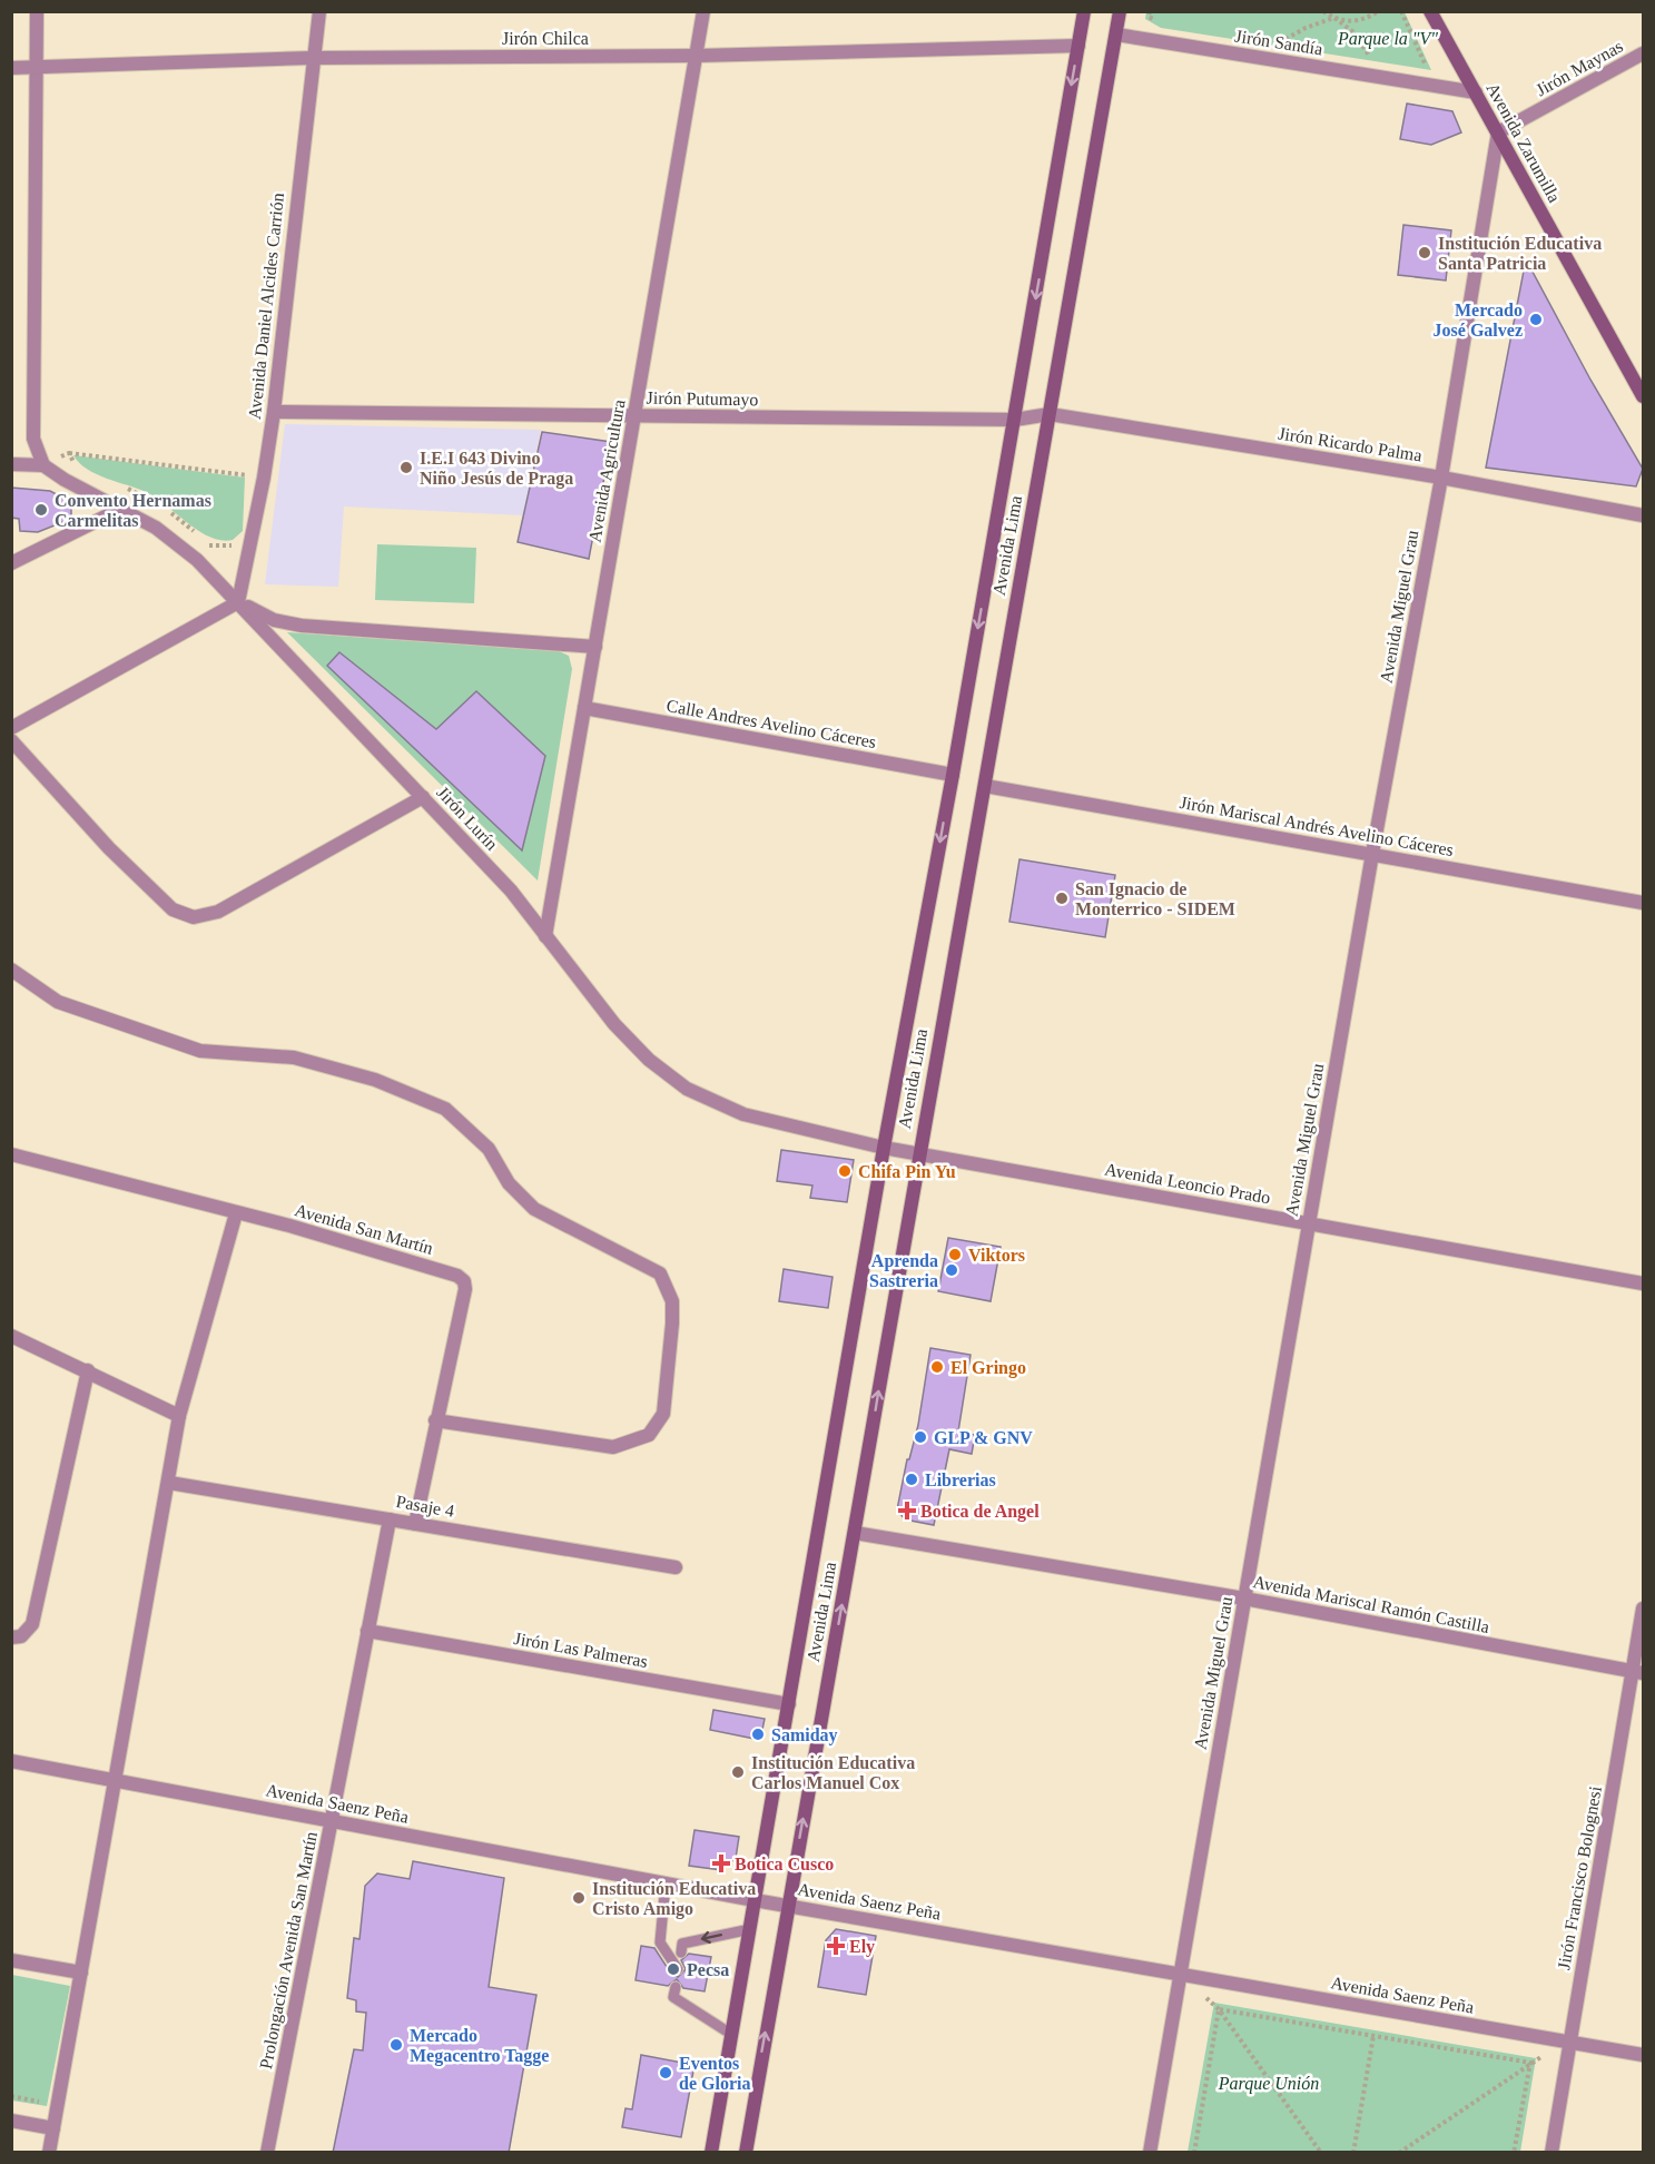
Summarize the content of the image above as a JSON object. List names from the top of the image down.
{
  "streets": {
    "main road": ["Avenida Zarumilla", "Avenida Lima"],
    "street": [
      "Jirón Chilca",
      "Jirón Sandía",
      "Jirón Maynas",
      "Avenida Daniel Alcides Carrión",
      "Jirón Putumayo",
      "Jirón Ricardo Palma",
      "Avenida Agricultura",
      "Avenida Miguel Grau",
      "Calle Andres Avelino Cáceres",
      "Jirón Lurín",
      "Jirón Mariscal Andrés Avelino Cáceres",
      "Avenida Leoncio Prado",
      "Avenida San Martín",
      "Pasaje 4",
      "Avenida Mariscal Ramón Castilla",
      "Jirón Las Palmeras",
      "Avenida Saenz Peña",
      "Jirón Francisco Bolognesi",
      "Prolongación Avenida San Martín"
    ]
  },
  "crossings": [
    ["Jirón Chilca", "Avenida Daniel Alcides Carrión"],
    ["Jirón Chilca", "Avenida Agricultura"],
    ["Jirón Chilca", "Avenida Lima"],
    ["Jirón Sandía", "Avenida Zarumilla"],
    ["Jirón Sandía", "Avenida Lima"],
    ["Jirón Maynas", "Avenida Zarumilla"],
    ["Jirón Maynas", "Avenida Miguel Grau"],
    ["Avenida Zarumilla", "Avenida Miguel Grau"],
    ["Avenida Daniel Alcides Carrión", "Jirón Putumayo"],
    ["Avenida Daniel Alcides Carrión", "Jirón Lurín"],
    ["Jirón Putumayo", "Jirón Ricardo Palma"],
    ["Jirón Putumayo", "Avenida Agricultura"],
    ["Jirón Putumayo", "Avenida Lima"],
    ["Jirón Ricardo Palma", "Avenida Lima"],
    ["Jirón Ricardo Palma", "Avenida Miguel Grau"],
    ["Avenida Agricultura", "Calle Andres Avelino Cáceres"],
    ["Avenida Agricultura", "Jirón Lurín"],
    ["Avenida Lima", "Calle Andres Avelino Cáceres"],
    ["Avenida Lima", "Jirón Lurín"],
    ["Avenida Lima", "Jirón Mariscal Andrés Avelino Cáceres"],
    ["Avenida Lima", "Avenida Leoncio Prado"],
    ["Avenida Lima", "Avenida Mariscal Ramón Castilla"],
    ["Avenida Lima", "Jirón Las Palmeras"],
    ["Avenida Lima", "Avenida Saenz Peña"],
    ["Avenida Miguel Grau", "Jirón Mariscal Andrés Avelino Cáceres"],
    ["Avenida Miguel Grau", "Avenida Leoncio Prado"],
    ["Avenida Miguel Grau", "Avenida Mariscal Ramón Castilla"],
    ["Avenida Miguel Grau", "Avenida Saenz Peña"],
    ["Jirón Lurín", "Avenida Leoncio Prado"],
    ["Avenida San Martín", "Pasaje 4"],
    ["Pasaje 4", "Prolongación Avenida San Martín"],
    ["Avenida Mariscal Ramón Castilla", "Jirón Francisco Bolognesi"],
    ["Jirón Las Palmeras", "Prolongación Avenida San Martín"],
    ["Avenida Saenz Peña", "Jirón Francisco Bolognesi"],
    ["Avenida Saenz Peña", "Prolongación Avenida San Martín"]
  ],
  "parks": ["Parque la \"V\"", "Parque Unión"],
  "places": {
    "other": [
      "Institución Educativa Santa Patricia",
      "Mercado José Galvez",
      "I.E.I 643 Divino Niño Jesús de Praga",
      "Convento Hernamas Carmelitas",
      "San Ignacio de Monterrico - SIDEM",
      "Chifa Pin Yu",
      "Viktors",
      "Aprenda Sastreria",
      "El Gringo",
      "GLP & GNV",
      "Librerias",
      "Samiday",
      "Institución Educativa Carlos Manuel Cox",
      "Institución Educativa Cristo Amigo",
      "Pecsa",
      "Mercado Megacentro Tagge",
      "Eventos de Gloria"
    ],
    "health": ["Botica de Angel", "Botica Cusco", "Ely"]
  }
}
